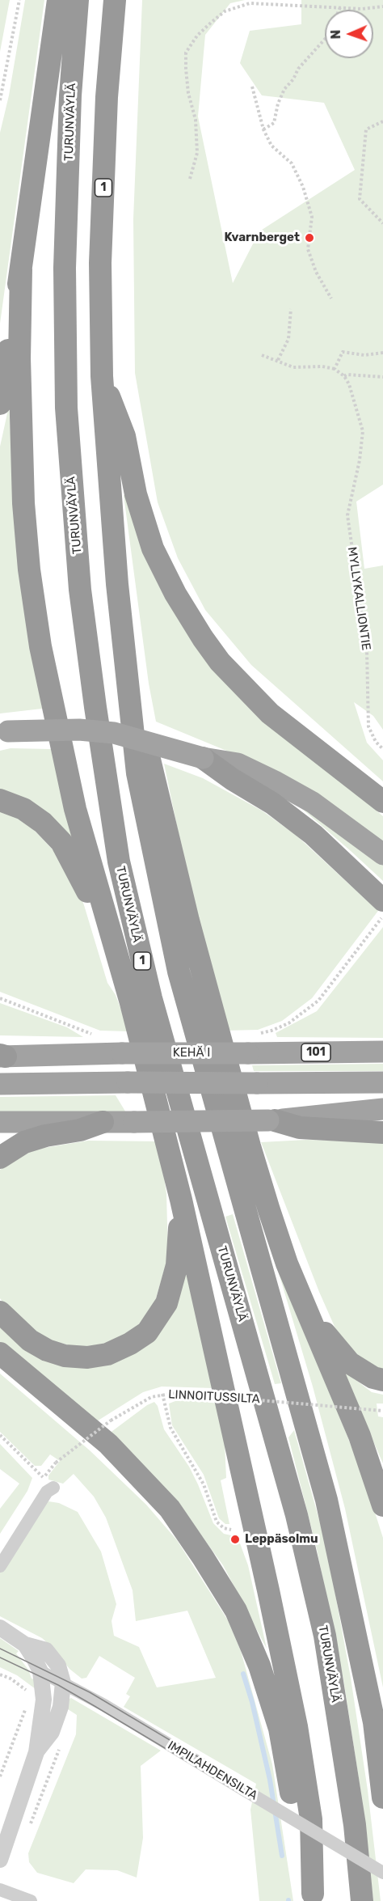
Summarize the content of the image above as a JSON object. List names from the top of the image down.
{
  "streets": {
    "highway": [
      "TURUNVÄYLÄ",
      "1",
      "101",
      "KEHÄ I"
    ],
    "street": ["IMPILAHDENSILTA"],
    "path": ["MYLLYKALLIONTIE", "LINNOITUSSILTA"]
  },
  "places": ["Kvarnberget", "Leppäsolmu"],
  "north": "left"
}
